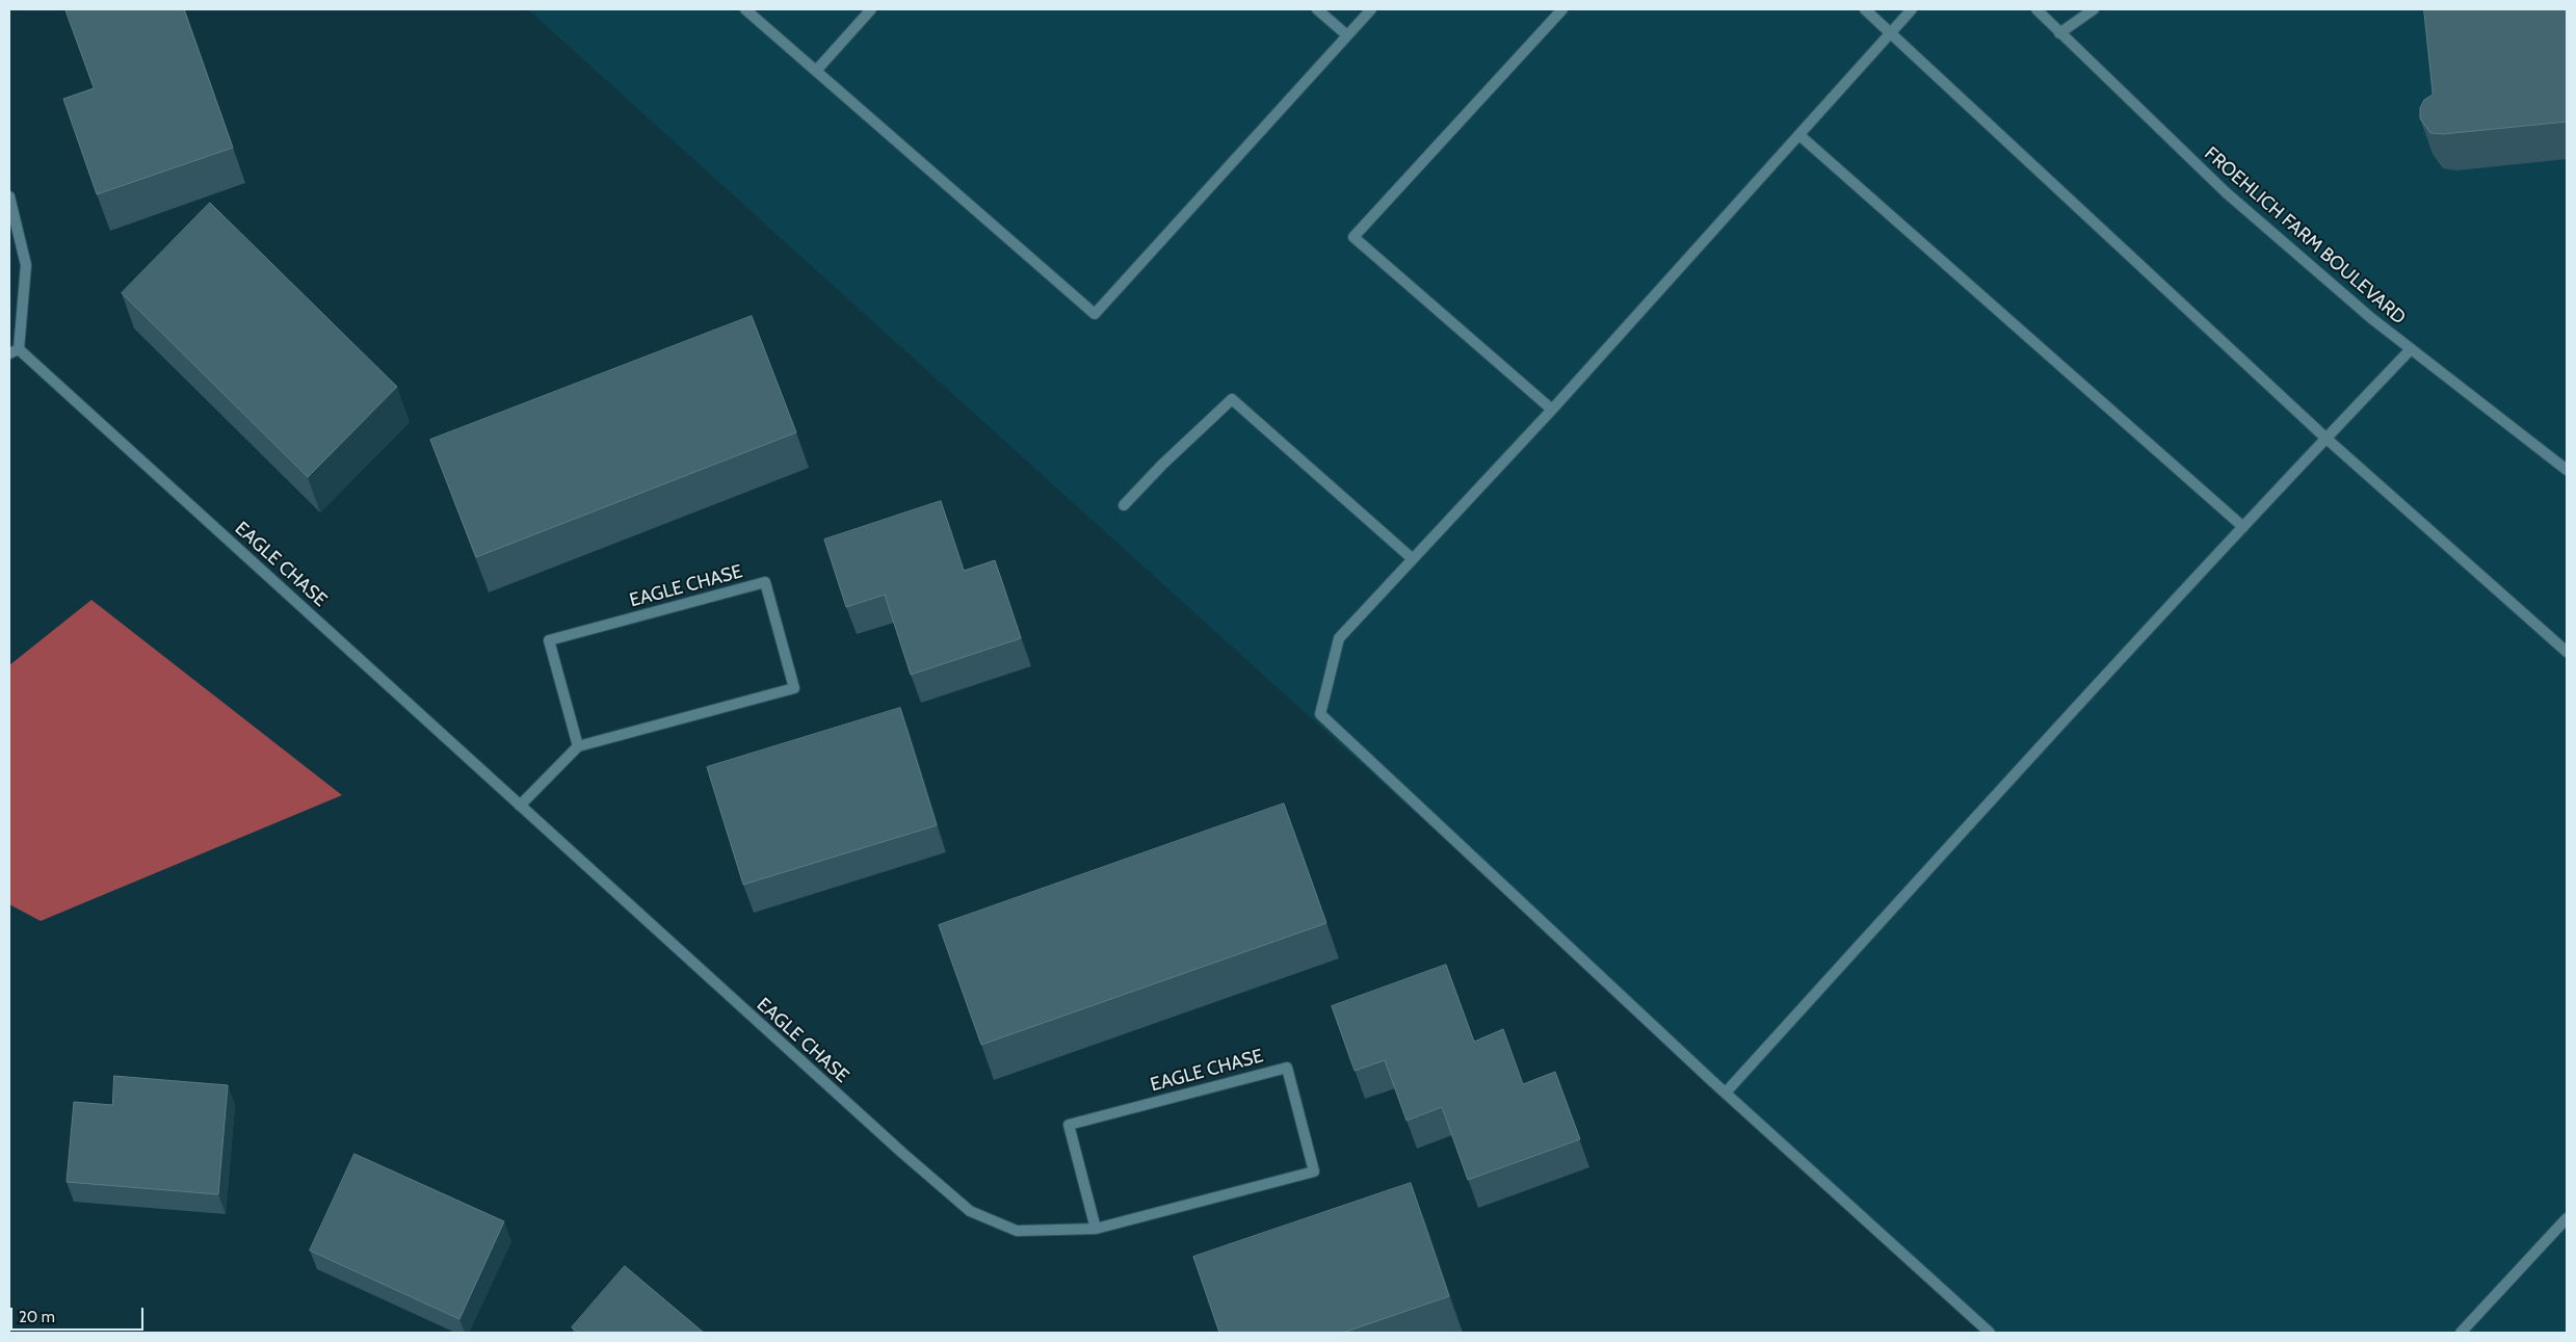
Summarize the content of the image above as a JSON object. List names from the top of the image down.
{
  "streets": {
    "street": ["FROEHLICH FARM BOULEVARD", "EAGLE CHASE"]
  },
  "scale_bar": "20 m"
}
